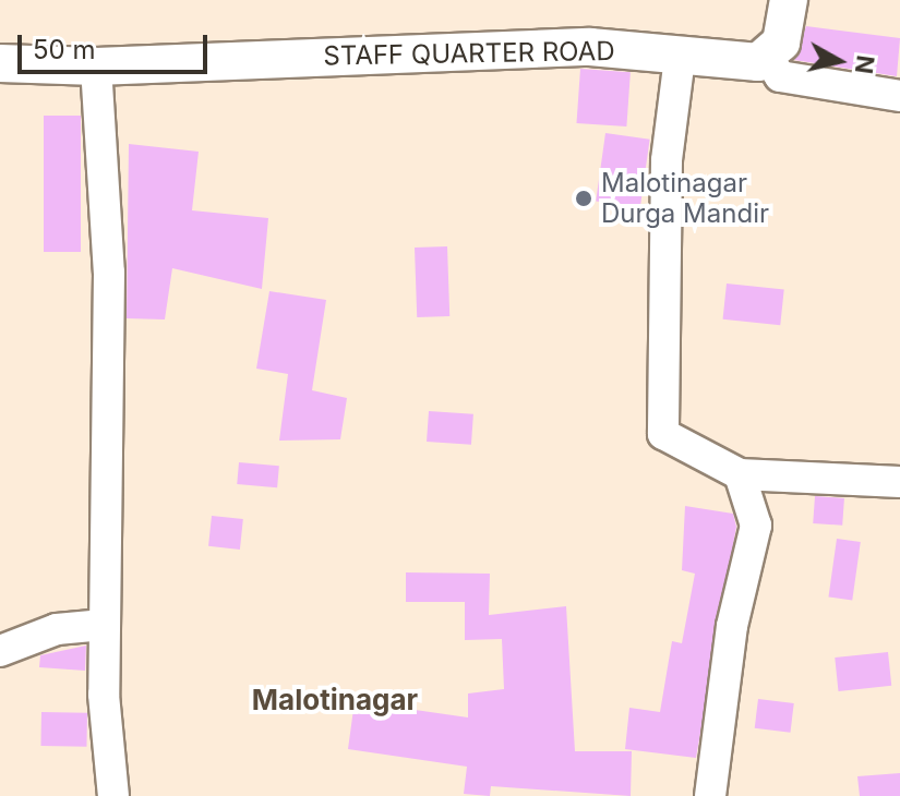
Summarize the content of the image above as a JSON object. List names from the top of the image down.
{
  "streets": {
    "street": ["STAFF QUARTER ROAD"]
  },
  "districts": ["Malotinagar"],
  "places": ["Malotinagar Durga Mandir"],
  "scale_bar": "50 m",
  "north": "right"
}
